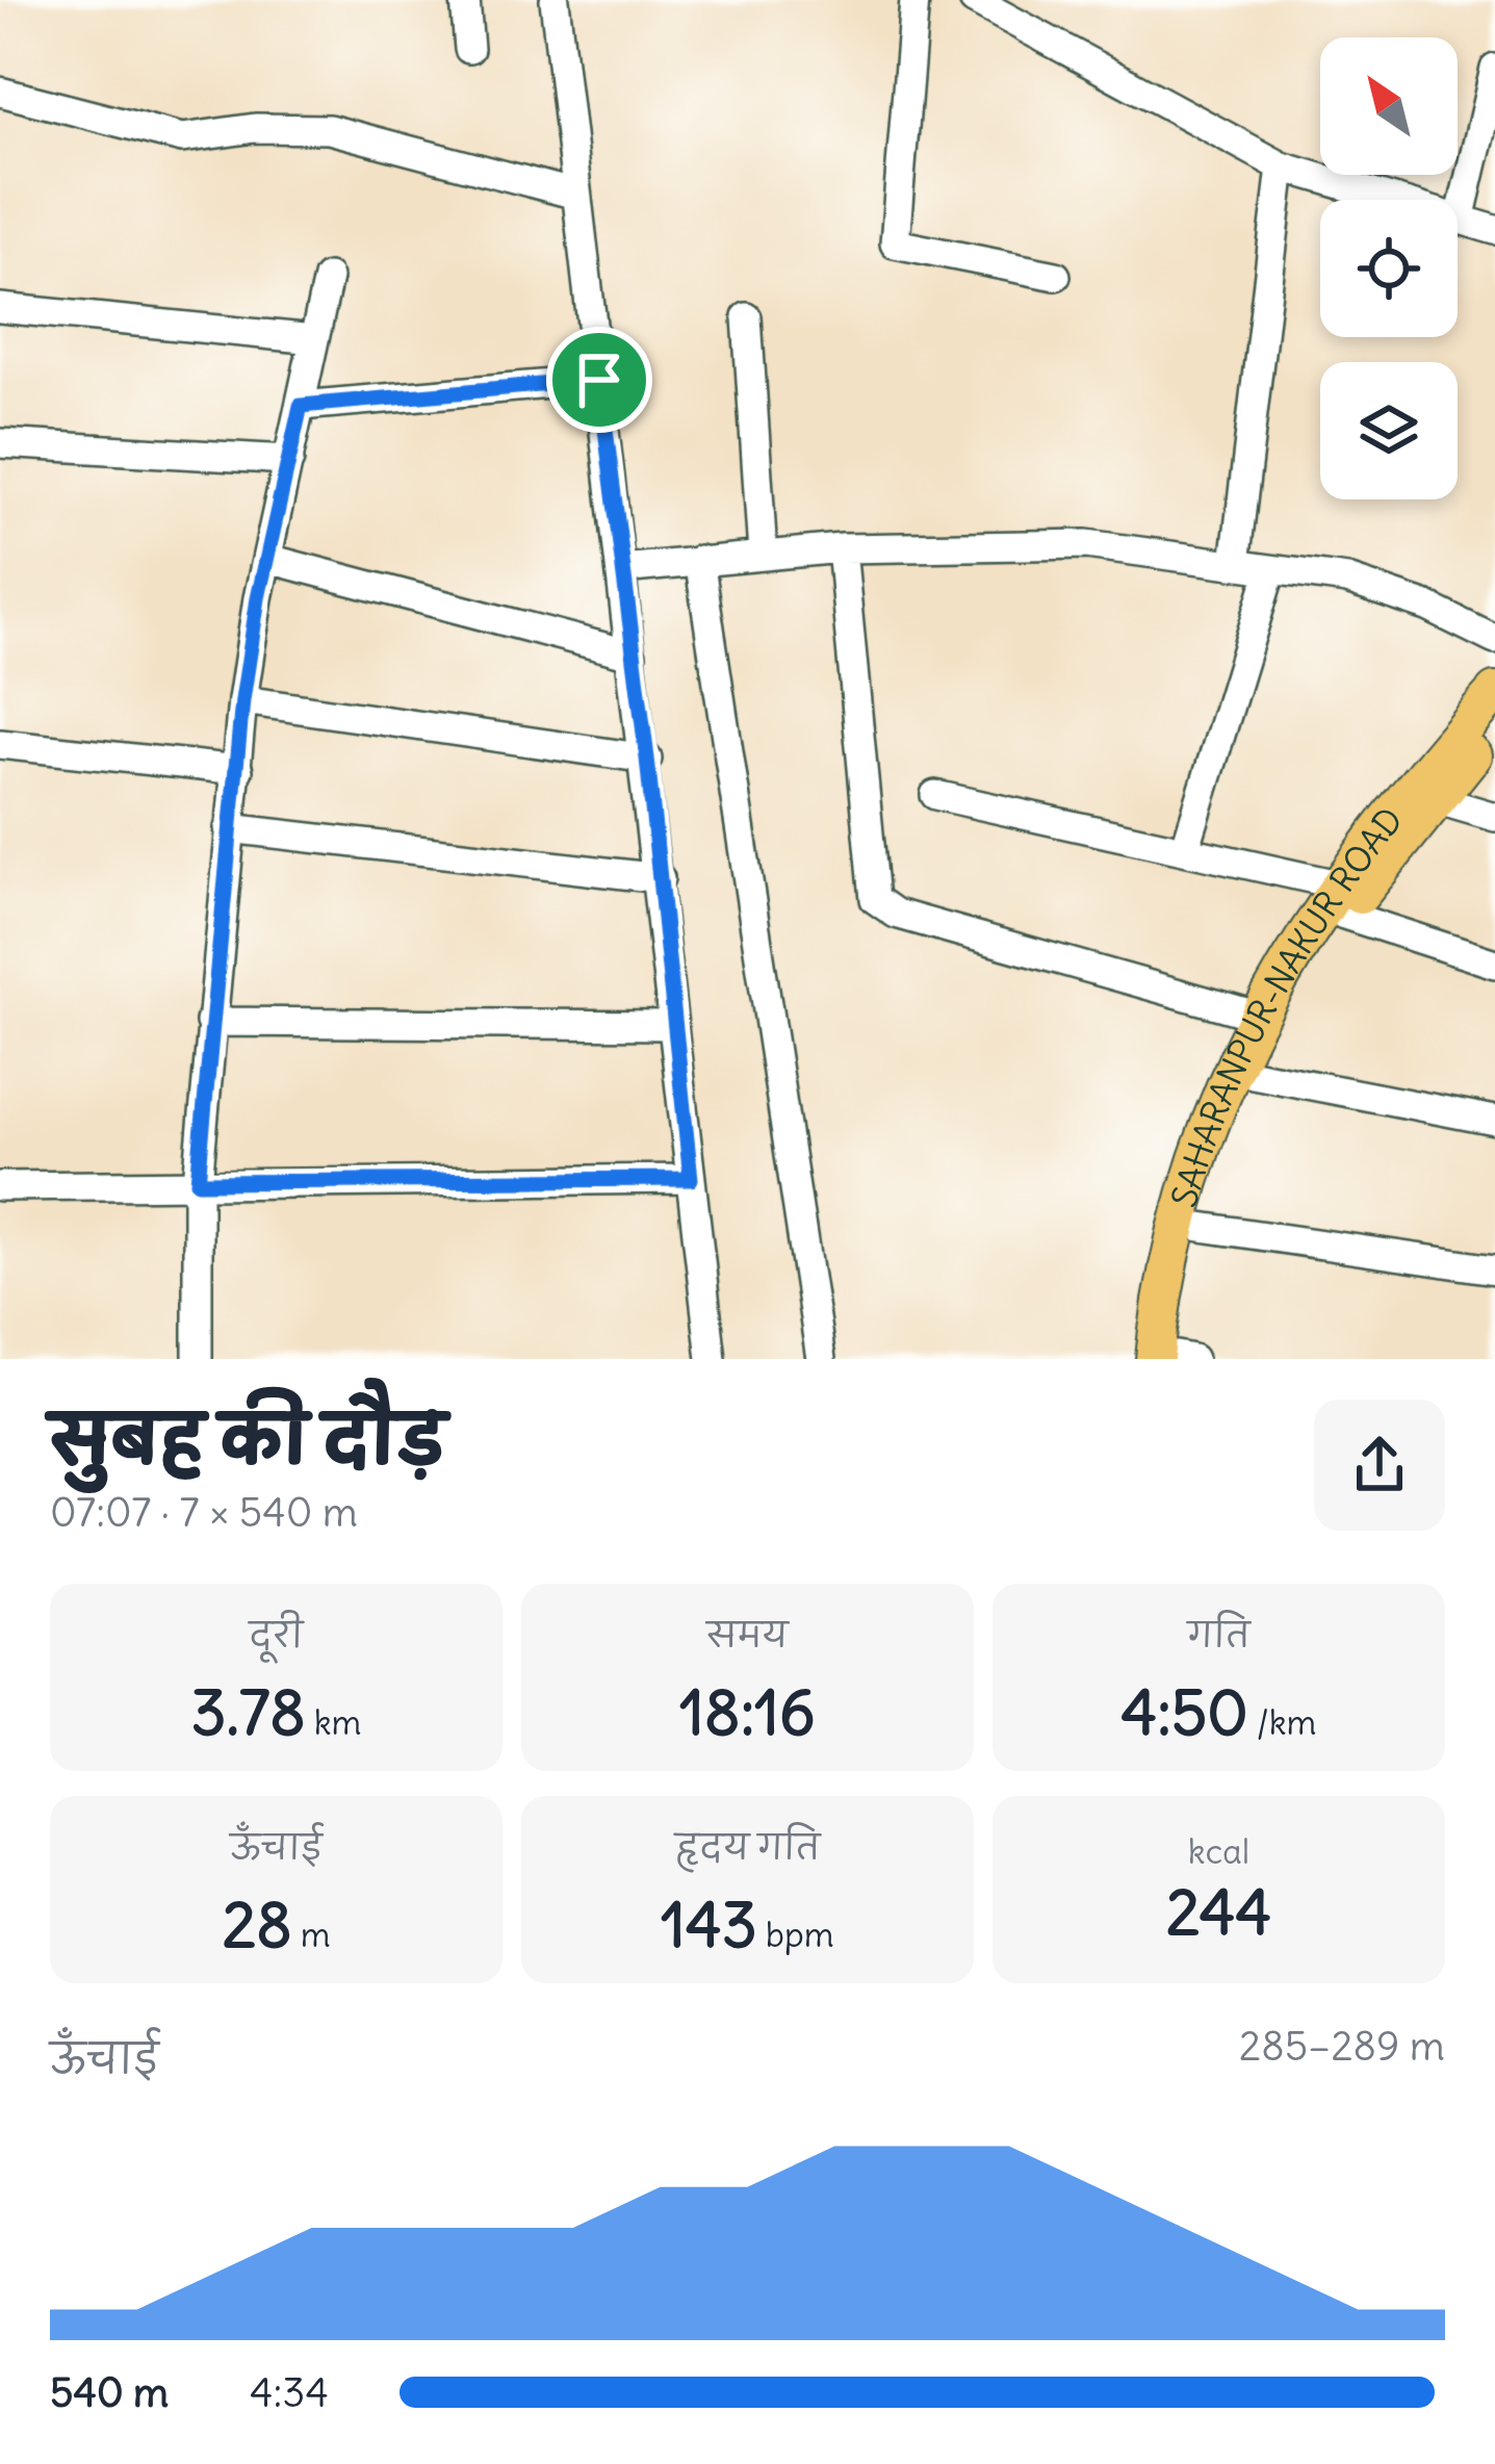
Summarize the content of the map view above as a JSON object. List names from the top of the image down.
{
  "streets": {
    "main road": ["SAHARANPUR-NAKUR ROAD"]
  },
  "north": "top left",
  "page": {
    "heading": ["सुबह की दौड़", "07:07 · 7 × 540 m"],
    "stats": [
      ["दूरी", "3.78 km"],
      ["समय", "18:16"],
      ["गति", "4:50 /km"],
      ["ऊँचाई", "28 m"],
      ["हृदय गति", "143 bpm"],
      ["kcal", "244"]
    ],
    "chart": ["ऊँचाई", "285–289 m"],
    "list": [
      {
        "name": "540 m",
        "note": "4:34"
      }
    ]
  }
}
